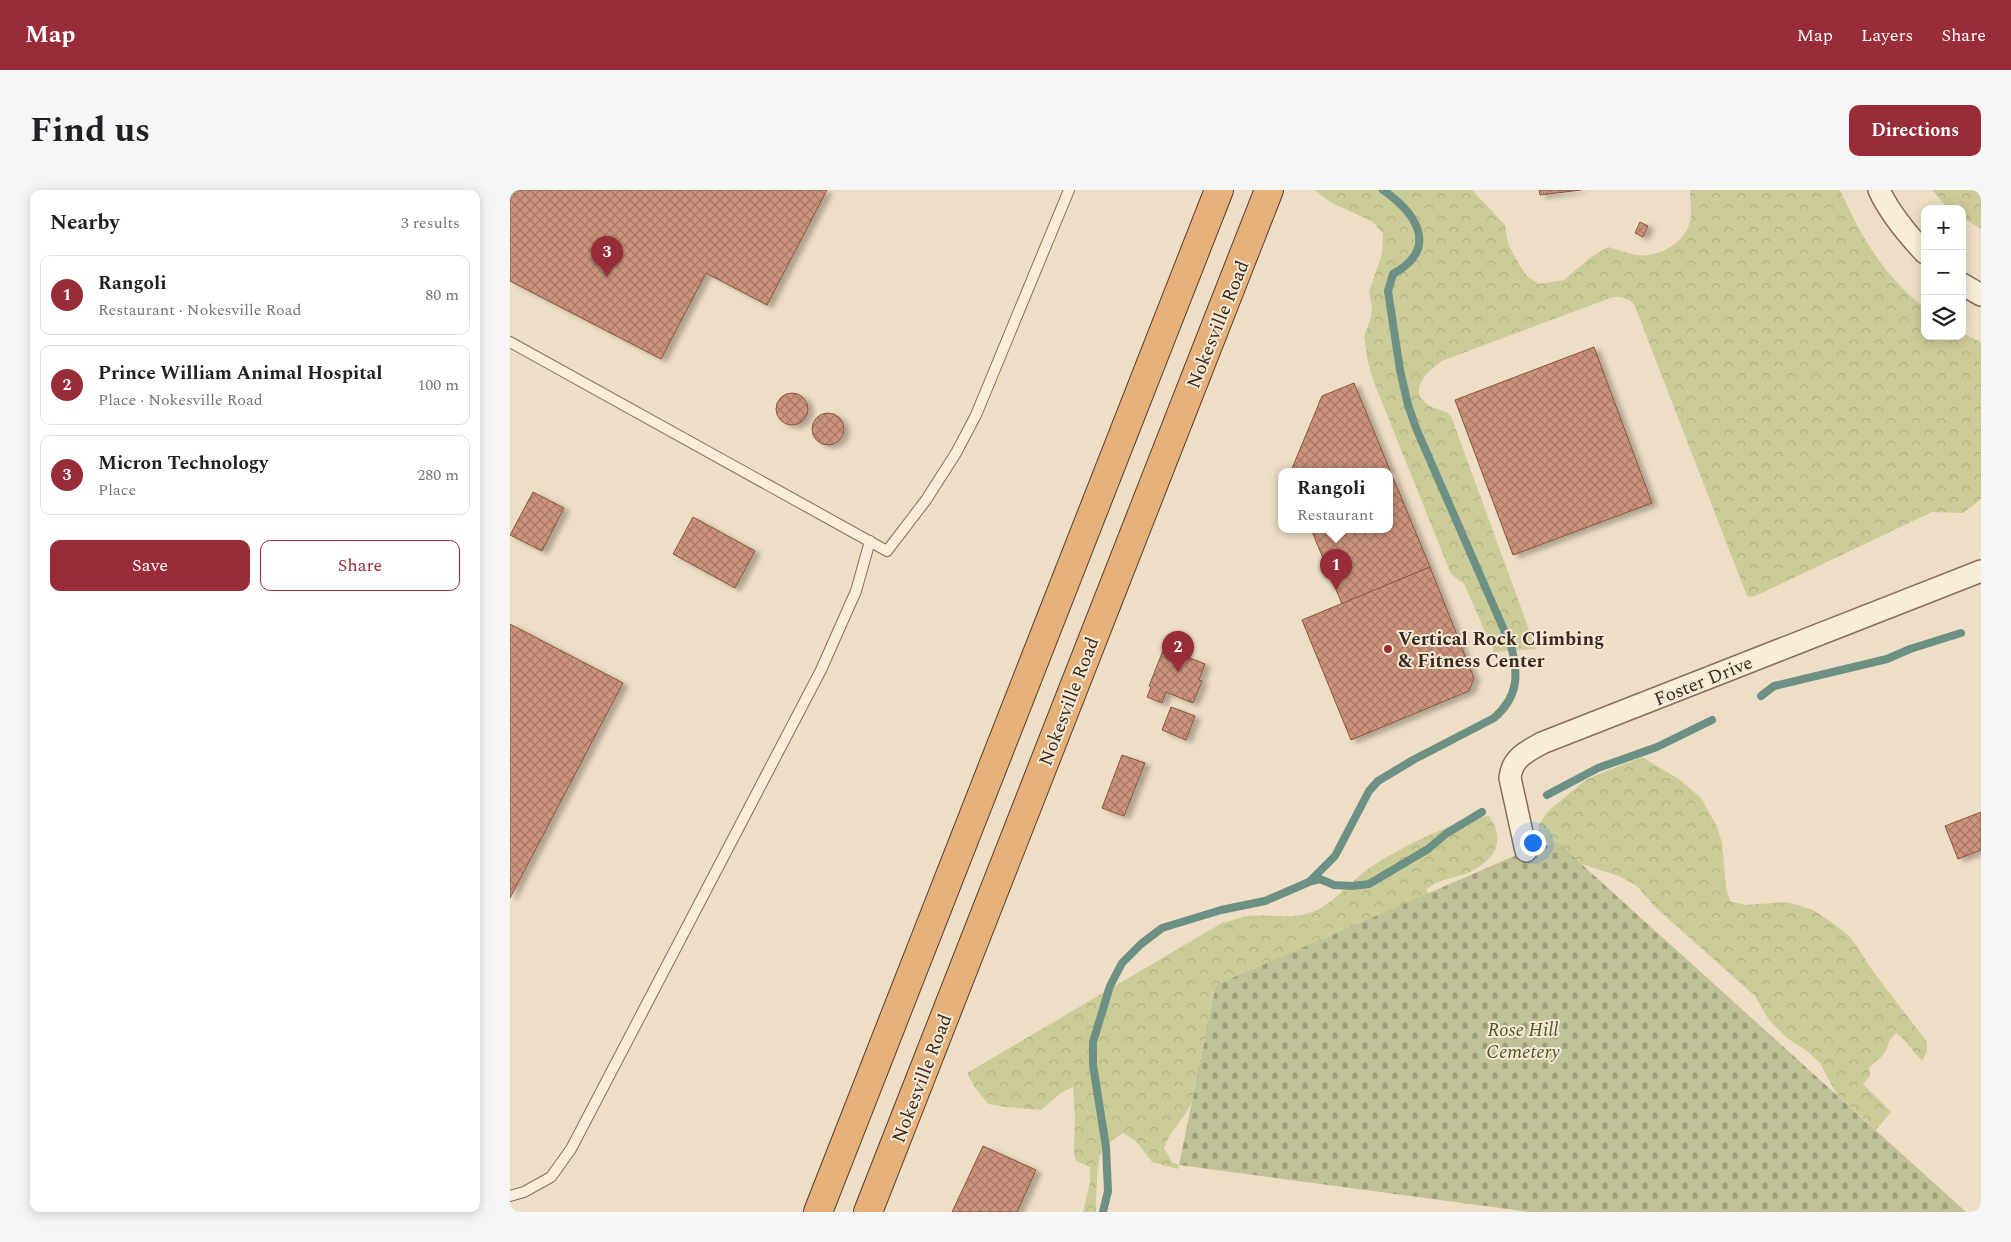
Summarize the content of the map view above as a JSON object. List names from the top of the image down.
{
  "streets": {
    "highway": ["Nokesville Road"],
    "street": ["Foster Drive"]
  },
  "parks": ["Rose Hill Cemetery"],
  "places": ["Vertical Rock Climbing & Fitness Center"],
  "page": {
    "header": "Map",
    "nav": ["Map", "Layers", "Share"],
    "title": "Find us",
    "buttons": [
      "Directions",
      ["Save", "Share"]
    ],
    "heading": ["Nearby", "3 results"],
    "map_buttons": ["+", "−"],
    "pins": ["3", "1", "2"],
    "list": [
      {
        "mark": "1",
        "name": "Rangoli",
        "note": "Restaurant · Nokesville Road",
        "value": "80 m"
      },
      {
        "mark": "2",
        "name": "Prince William Animal Hospital",
        "note": "Place · Nokesville Road",
        "value": "100 m"
      },
      {
        "mark": "3",
        "name": "Micron Technology",
        "note": "Place",
        "value": "280 m"
      }
    ],
    "popup": ["Rangoli", "Restaurant"]
  }
}
